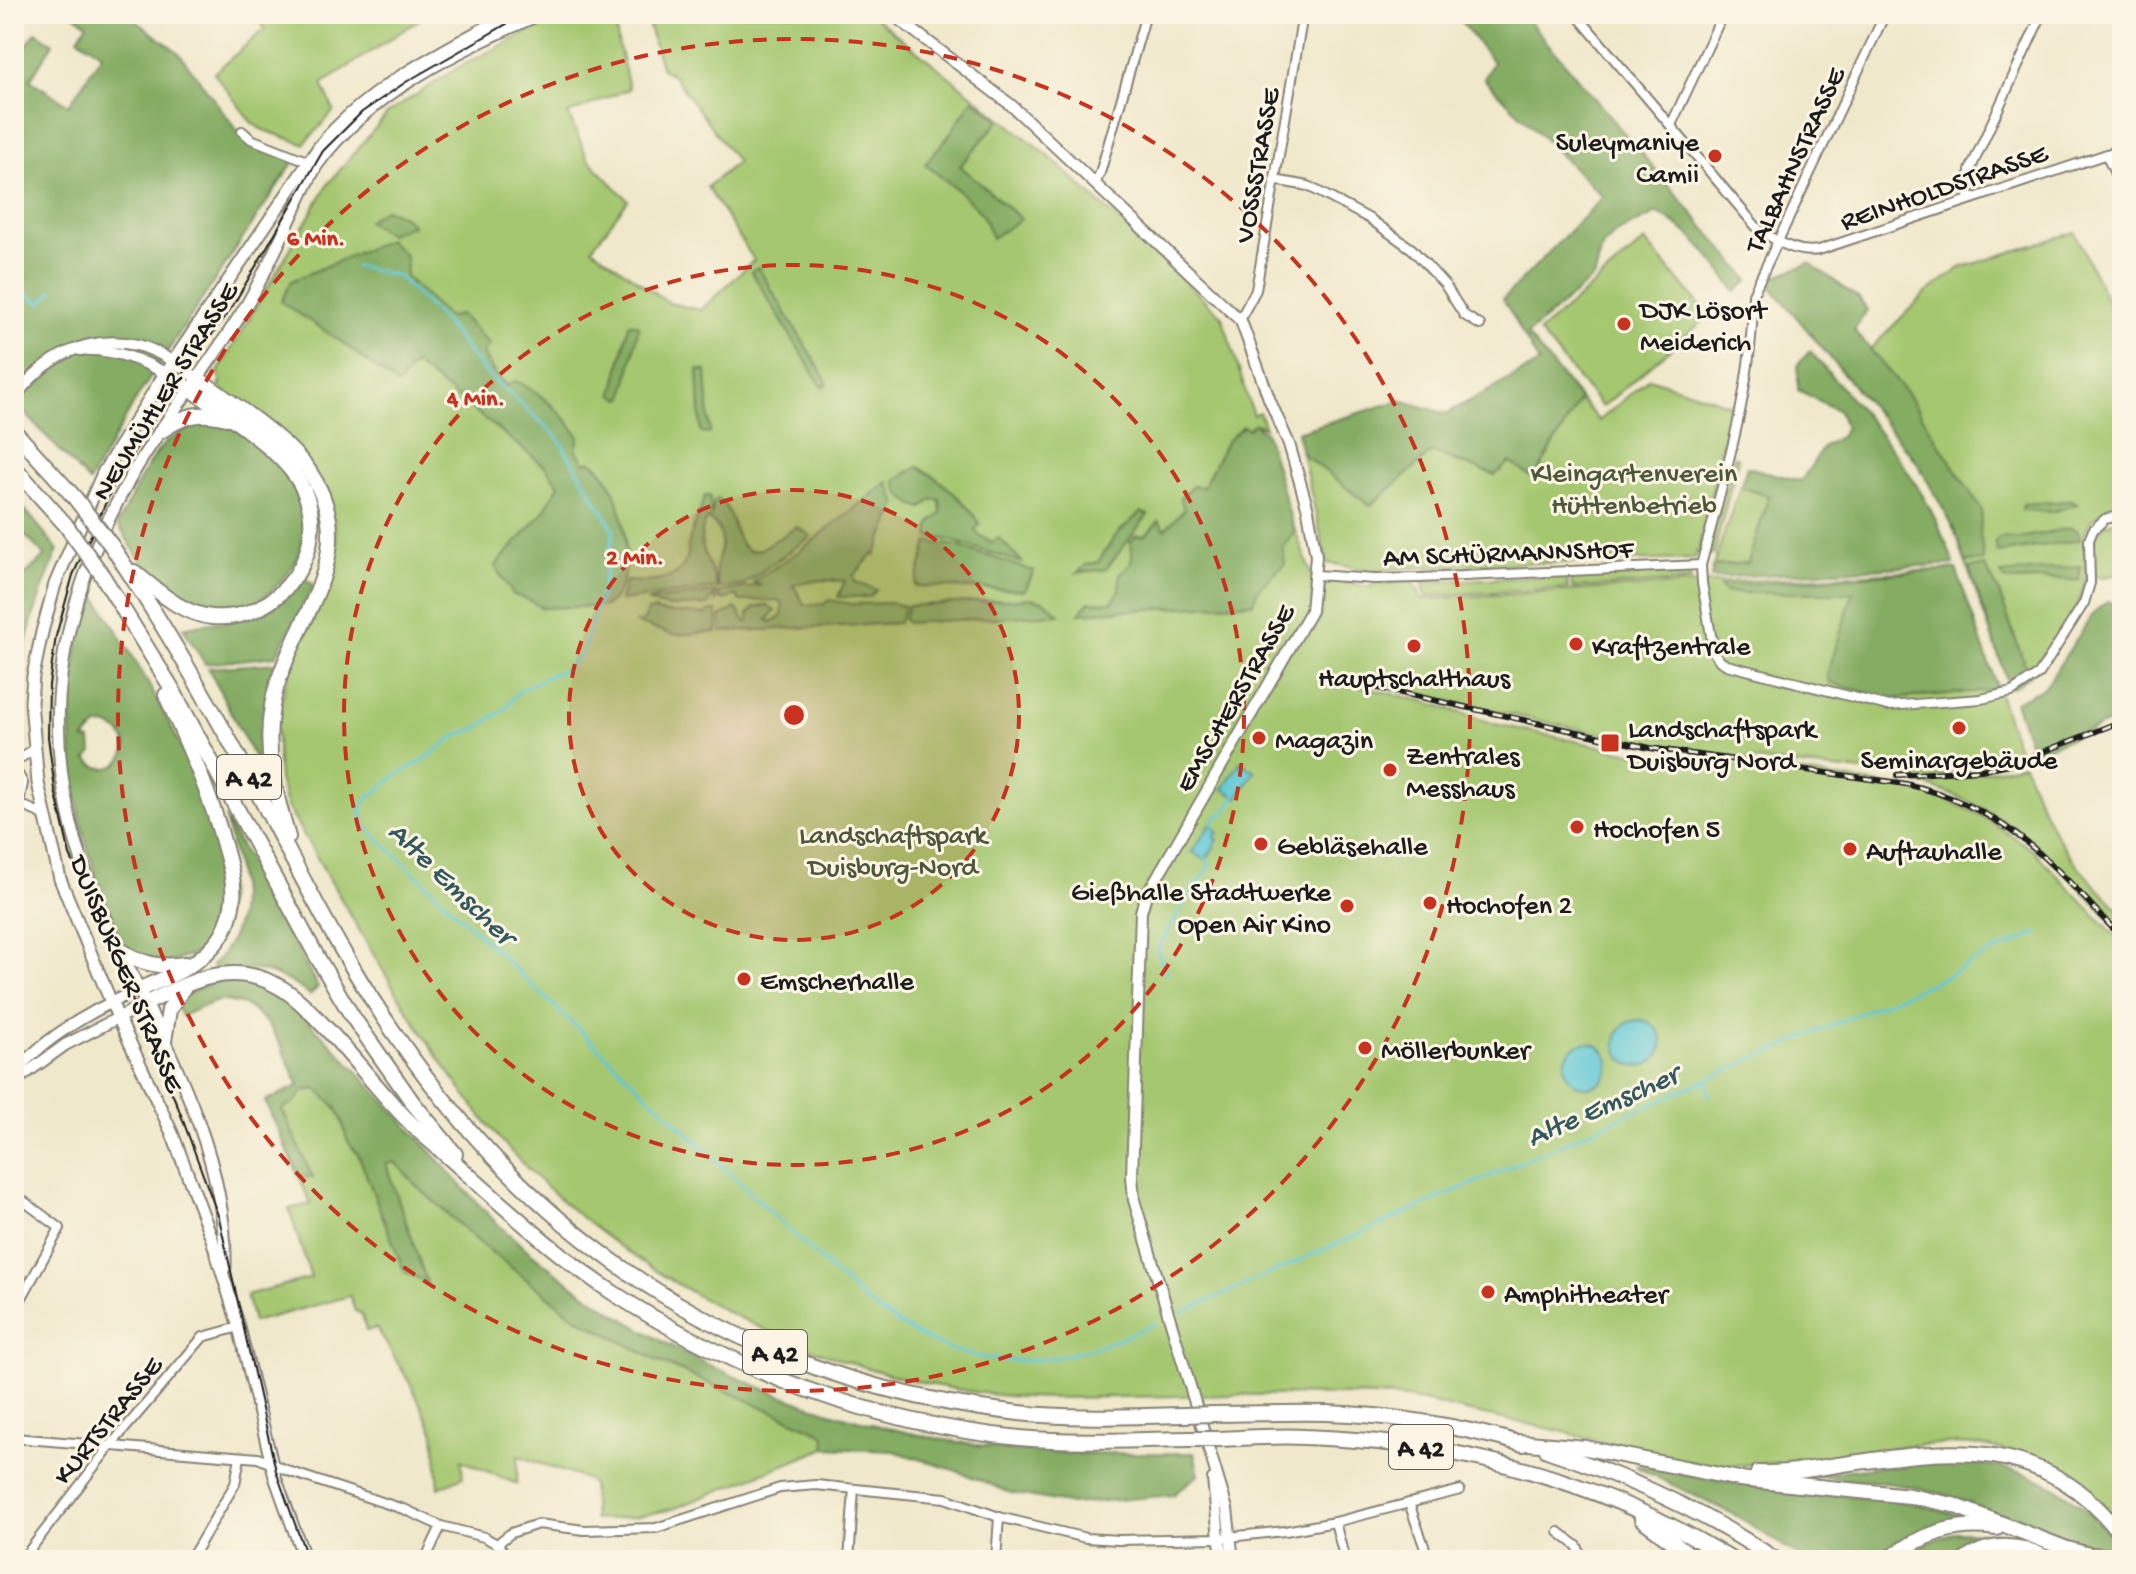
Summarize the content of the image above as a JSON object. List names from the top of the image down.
{
  "streets": {
    "highway": ["A 42"],
    "main road": ["NEUMÜHLER STRASSE", "DUISBURGER STRASSE"],
    "street": [
      "TALBAHNSTRASSE",
      "VOSSSTRASSE",
      "REINHOLDSTRASSE",
      "AM SCHÜRMANNSHOF",
      "EMSCHERSTRASSE",
      "KURTSTRASSE"
    ]
  },
  "crossings": [
    ["TALBAHNSTRASSE", "REINHOLDSTRASSE"],
    ["TALBAHNSTRASSE", "AM SCHÜRMANNSHOF"],
    ["VOSSSTRASSE", "EMSCHERSTRASSE"],
    ["NEUMÜHLER STRASSE", "DUISBURGER STRASSE"],
    ["AM SCHÜRMANNSHOF", "EMSCHERSTRASSE"],
    ["DUISBURGER STRASSE", "KURTSTRASSE"]
  ],
  "water": ["Alte Emscher"],
  "parks": ["Kleingartenverein Hüttenbetrieb", "Landschaftspark Duisburg-Nord"],
  "places": {
    "other": [
      "Suleymaniye Camii",
      "DJK Lösort Meiderich",
      "Kraftzentrale",
      "Hauptschalthaus",
      "Seminargebäude",
      "Magazin",
      "Zentrales Messhaus",
      "Hochofen 5",
      "Gebläsehalle",
      "Auftauhalle",
      "Hochofen 2",
      "Gießhalle Stadtwerke Open Air Kino",
      "Emscherhalle",
      "Möllerbunker",
      "Amphitheater"
    ],
    "transit": ["Landschaftspark Duisburg Nord"]
  },
  "rings": ["6 Min.", "4 Min.", "2 Min."]
}
